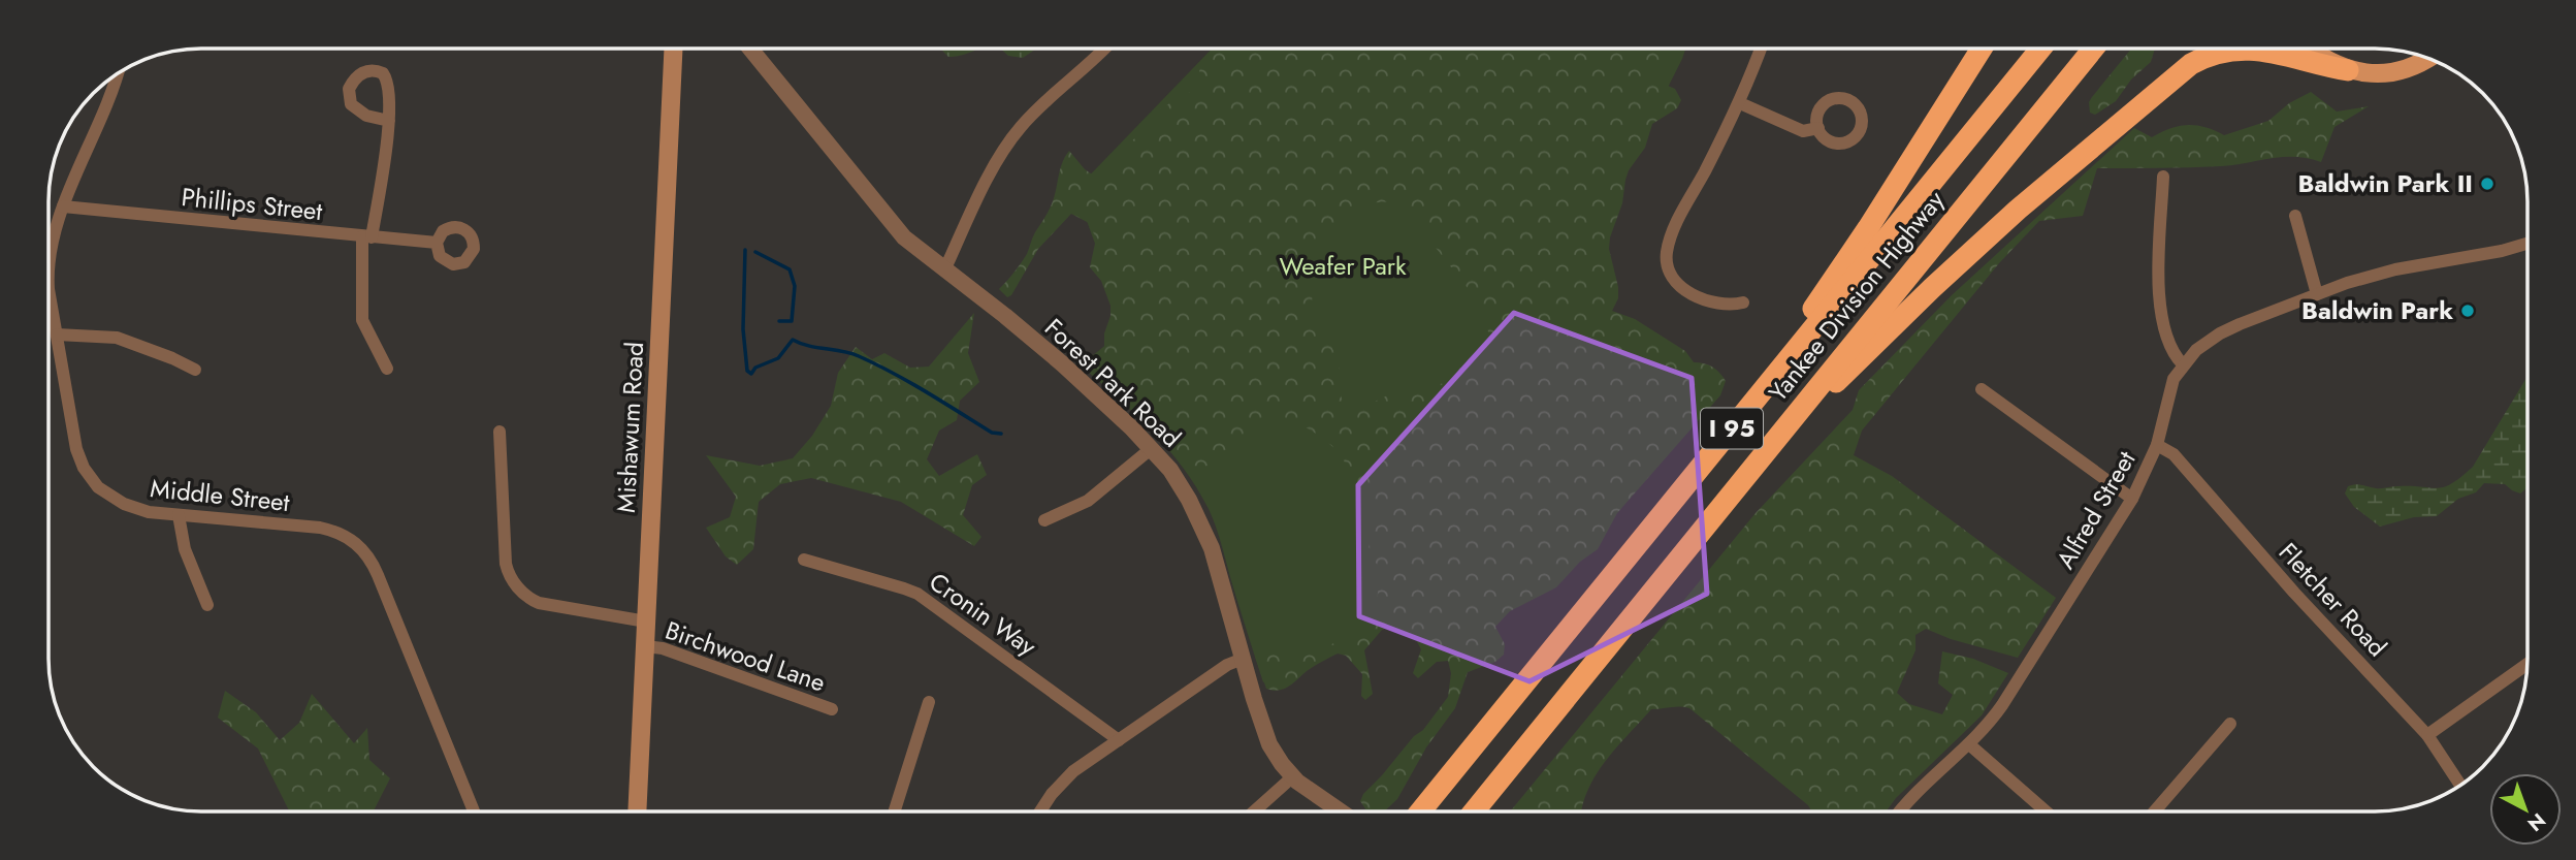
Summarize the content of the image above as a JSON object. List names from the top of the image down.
{
  "streets": {
    "highway": ["Yankee Division Highway", "I 95"],
    "main road": ["Mishawum Road"],
    "street": [
      "Phillips Street",
      "Forest Park Road",
      "Middle Street",
      "Alfred Street",
      "Fletcher Road",
      "Cronin Way",
      "Birchwood Lane"
    ]
  },
  "crossings": [
    ["Phillips Street", "Middle Street"],
    ["Mishawum Road", "Birchwood Lane"],
    ["Alfred Street", "Fletcher Road"]
  ],
  "parks": ["Weafer Park"],
  "places": ["Baldwin Park II", "Baldwin Park"],
  "north": "bottom right"
}
